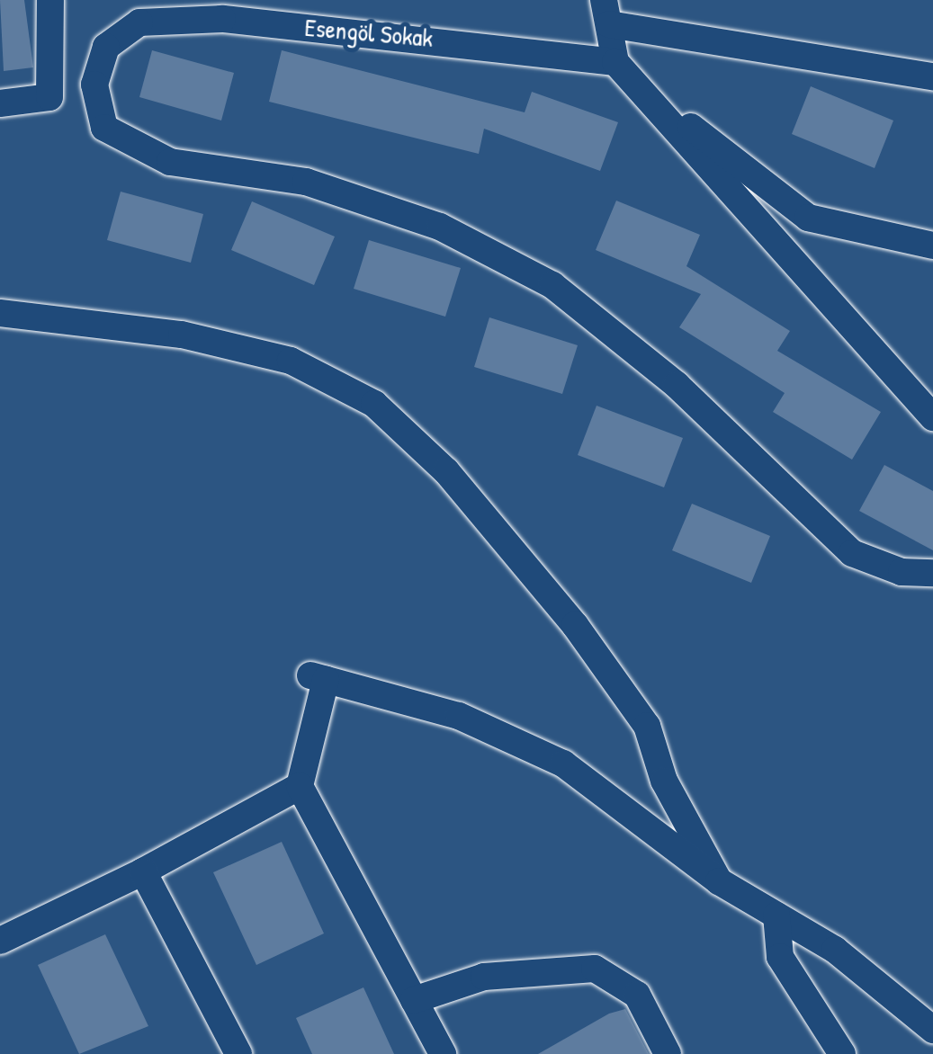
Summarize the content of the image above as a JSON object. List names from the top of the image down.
{
  "streets": {
    "street": ["Esengöl Sokak"]
  }
}
